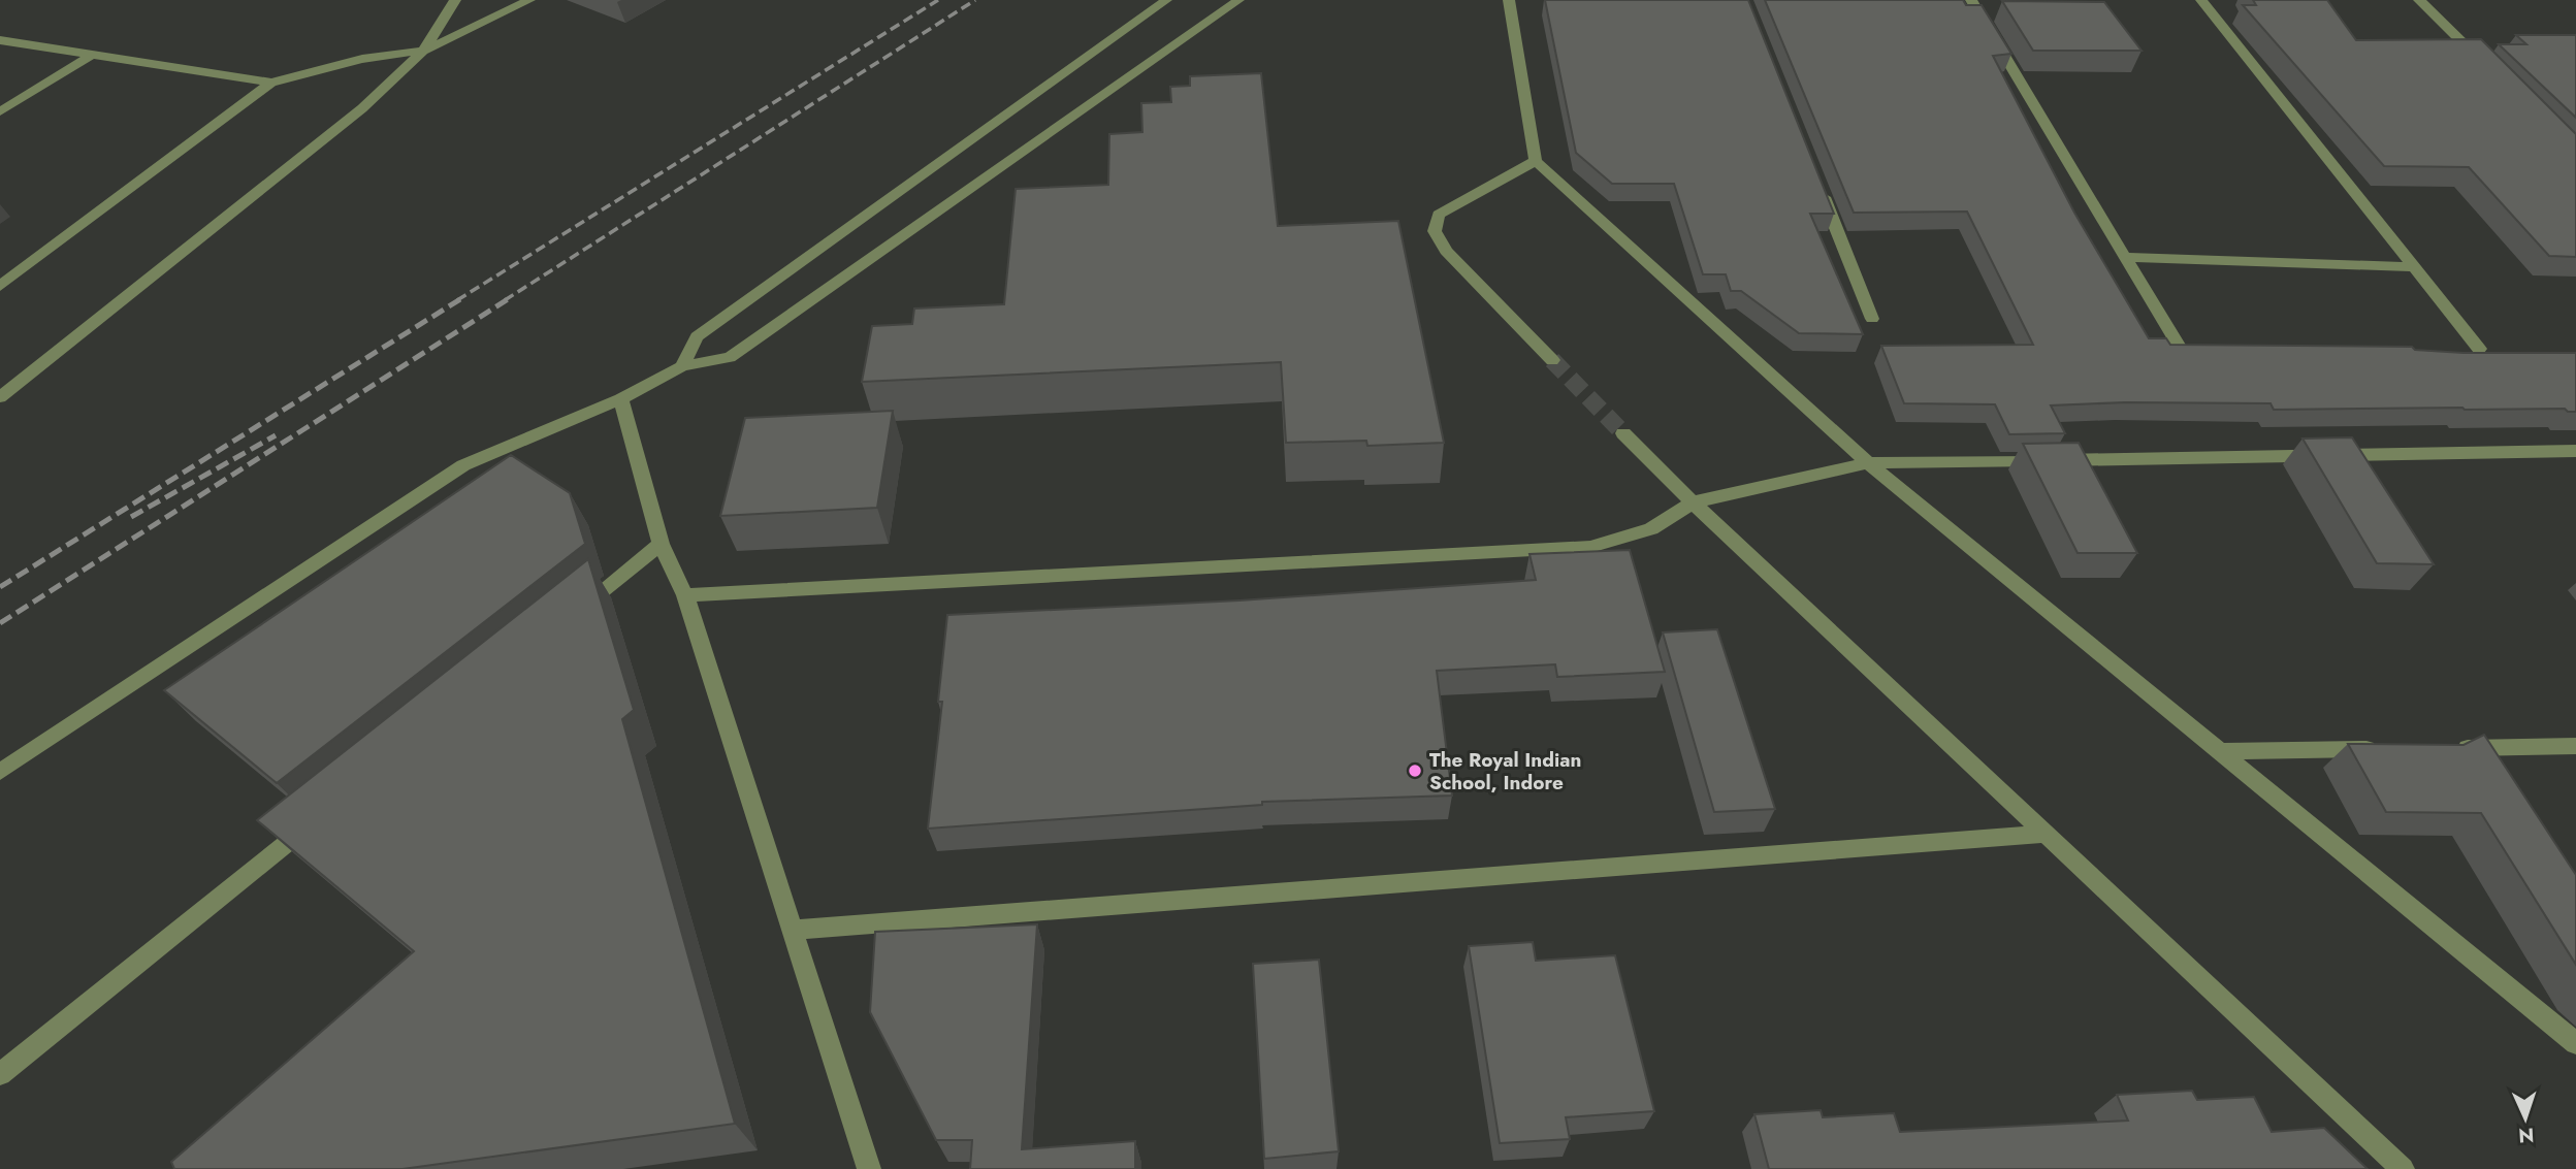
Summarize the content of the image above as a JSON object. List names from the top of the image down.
{
  "places": ["The Royal Indian School, Indore"],
  "north": "bottom"
}
